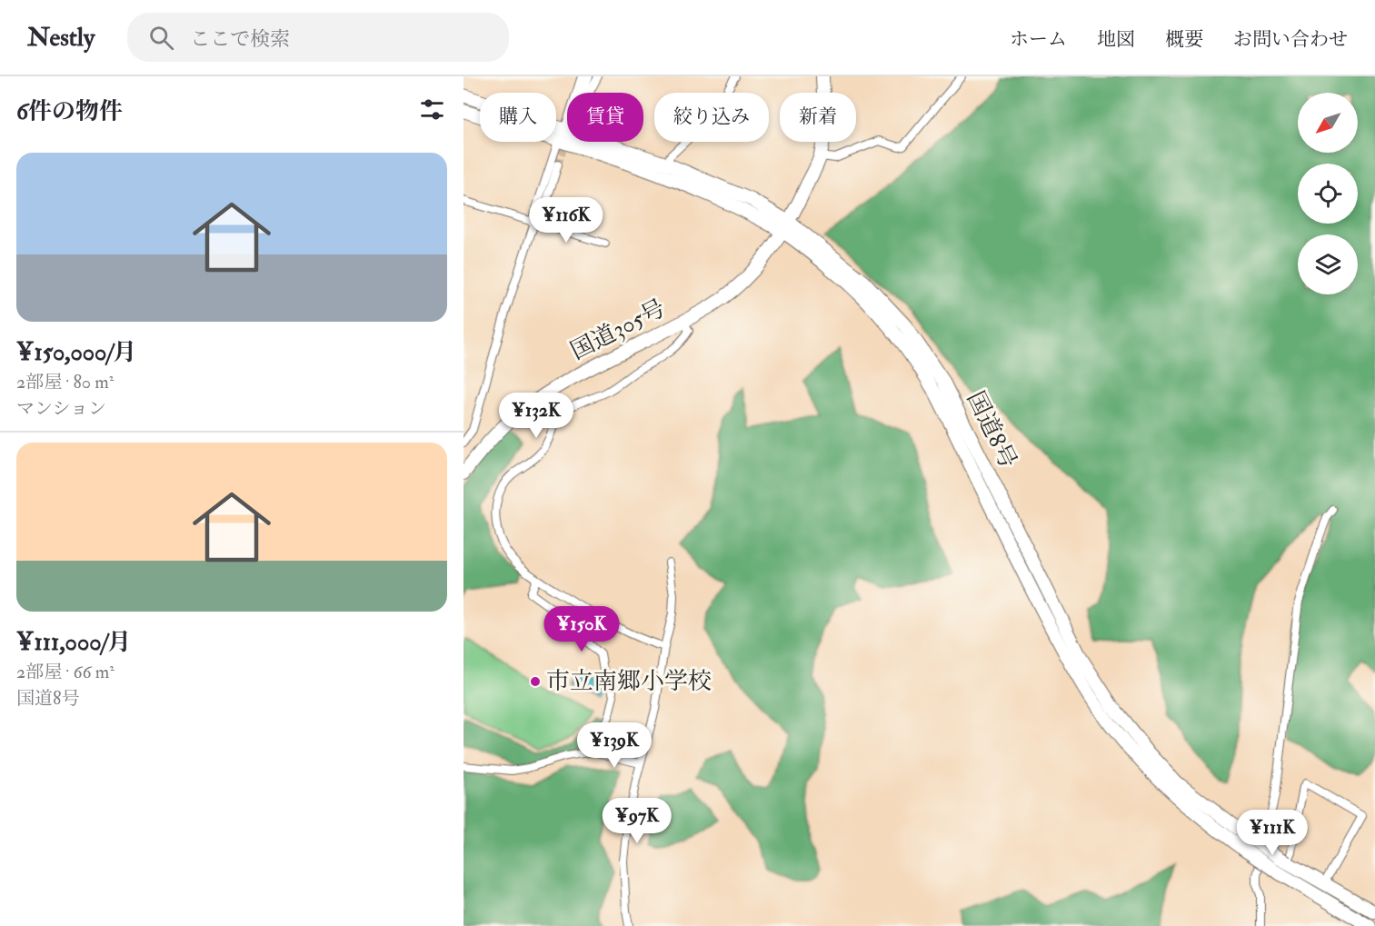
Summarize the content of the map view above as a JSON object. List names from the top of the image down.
{
  "streets": {
    "highway": ["国道305号", "国道8号"]
  },
  "crossings": [
    ["国道305号", "国道8号"]
  ],
  "places": ["市立南郷小学校"],
  "north": "bottom left",
  "page": {
    "header": "Nestly",
    "search": "ここで検索",
    "nav": [
      "ホーム",
      "地図",
      "概要",
      "お問い合わせ"
    ],
    "heading": "6件の物件",
    "chip": [
      "購入",
      "賃貸",
      "絞り込み",
      "新着"
    ],
    "list": [
      {
        "name": "¥150,000/月",
        "note": "2部屋 · 80 m² · マンション"
      },
      {
        "name": "¥111,000/月",
        "note": "2部屋 · 66 m² · 国道8号"
      }
    ],
    "price": [
      "¥116K",
      "¥132K",
      "¥150K",
      "¥139K",
      "¥97K",
      "¥111K"
    ]
  }
}
